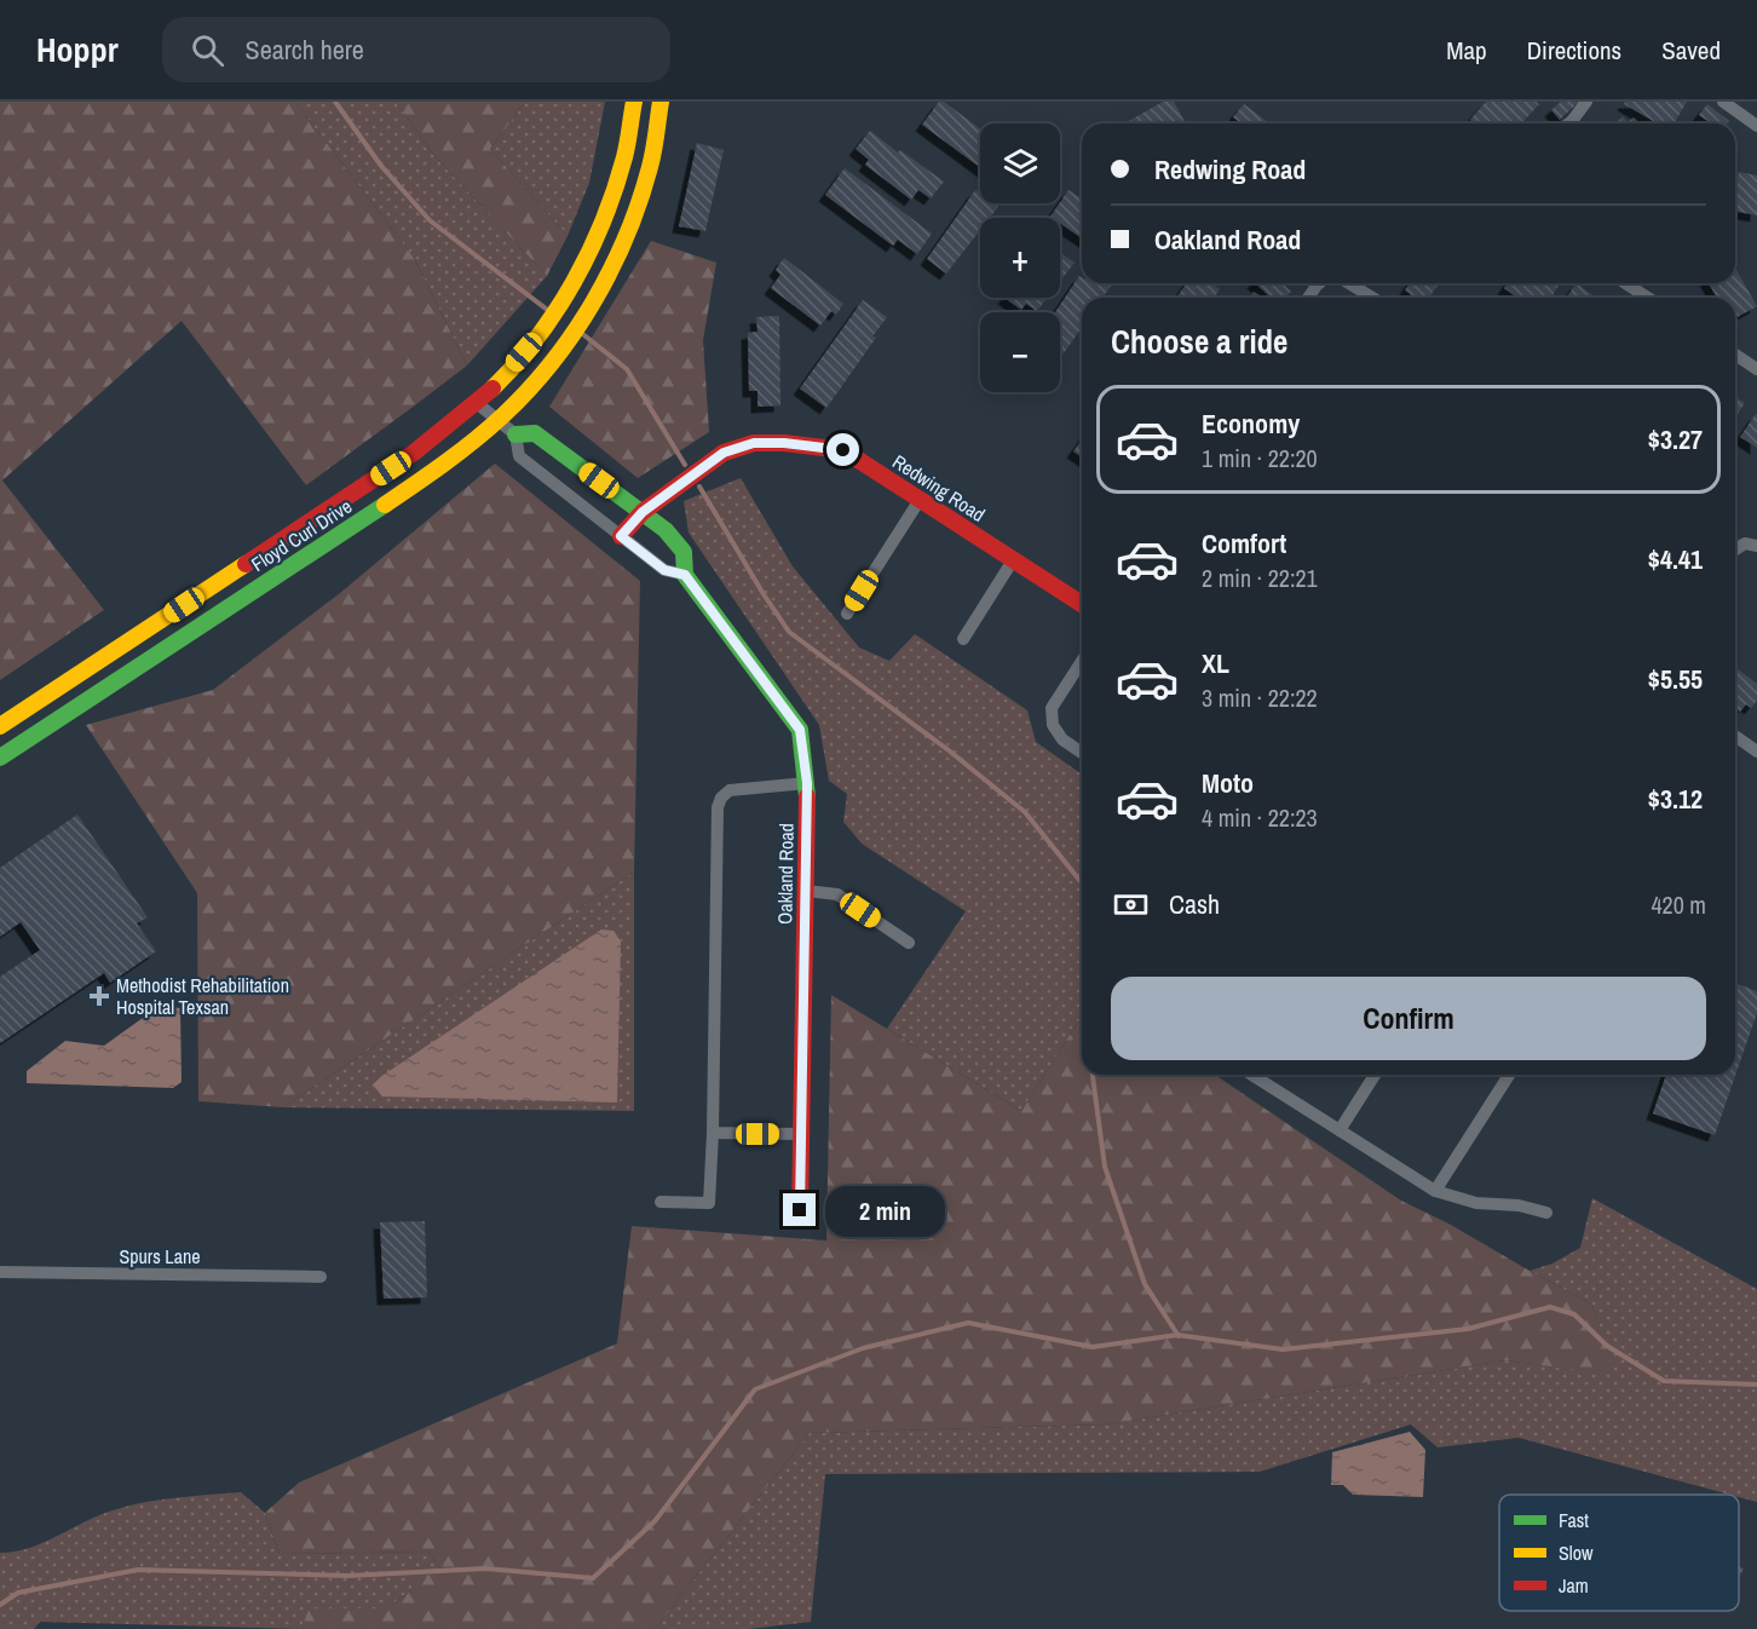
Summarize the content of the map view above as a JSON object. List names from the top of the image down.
{
  "streets": {
    "street": [
      "Redwing Road",
      "Floyd Curl Drive",
      "Oakland Road",
      "Spurs Lane"
    ]
  },
  "crossings": [
    ["Redwing Road", "Oakland Road"]
  ],
  "places": {
    "health": ["Methodist Rehabilitation Hospital Texsan"]
  },
  "legend": ["Fast", "Slow", "Jam"],
  "page": {
    "header": "Hoppr",
    "search": "Search here",
    "nav": ["Map", "Directions", "Saved"],
    "map_buttons": ["+", "−"],
    "banner": ["Redwing Road", "Oakland Road"],
    "heading": "Choose a ride",
    "list": [
      {
        "name": "Economy",
        "note": "1 min · 22:20",
        "value": "$3.27"
      },
      {
        "name": "Comfort",
        "note": "2 min · 22:21",
        "value": "$4.41"
      },
      {
        "name": "XL",
        "note": "3 min · 22:22",
        "value": "$5.55"
      },
      {
        "name": "Moto",
        "note": "4 min · 22:23",
        "value": "$3.12"
      }
    ],
    "pay": ["Cash", "420 m"],
    "buttons": "Confirm",
    "bubble": "2 min"
  }
}
